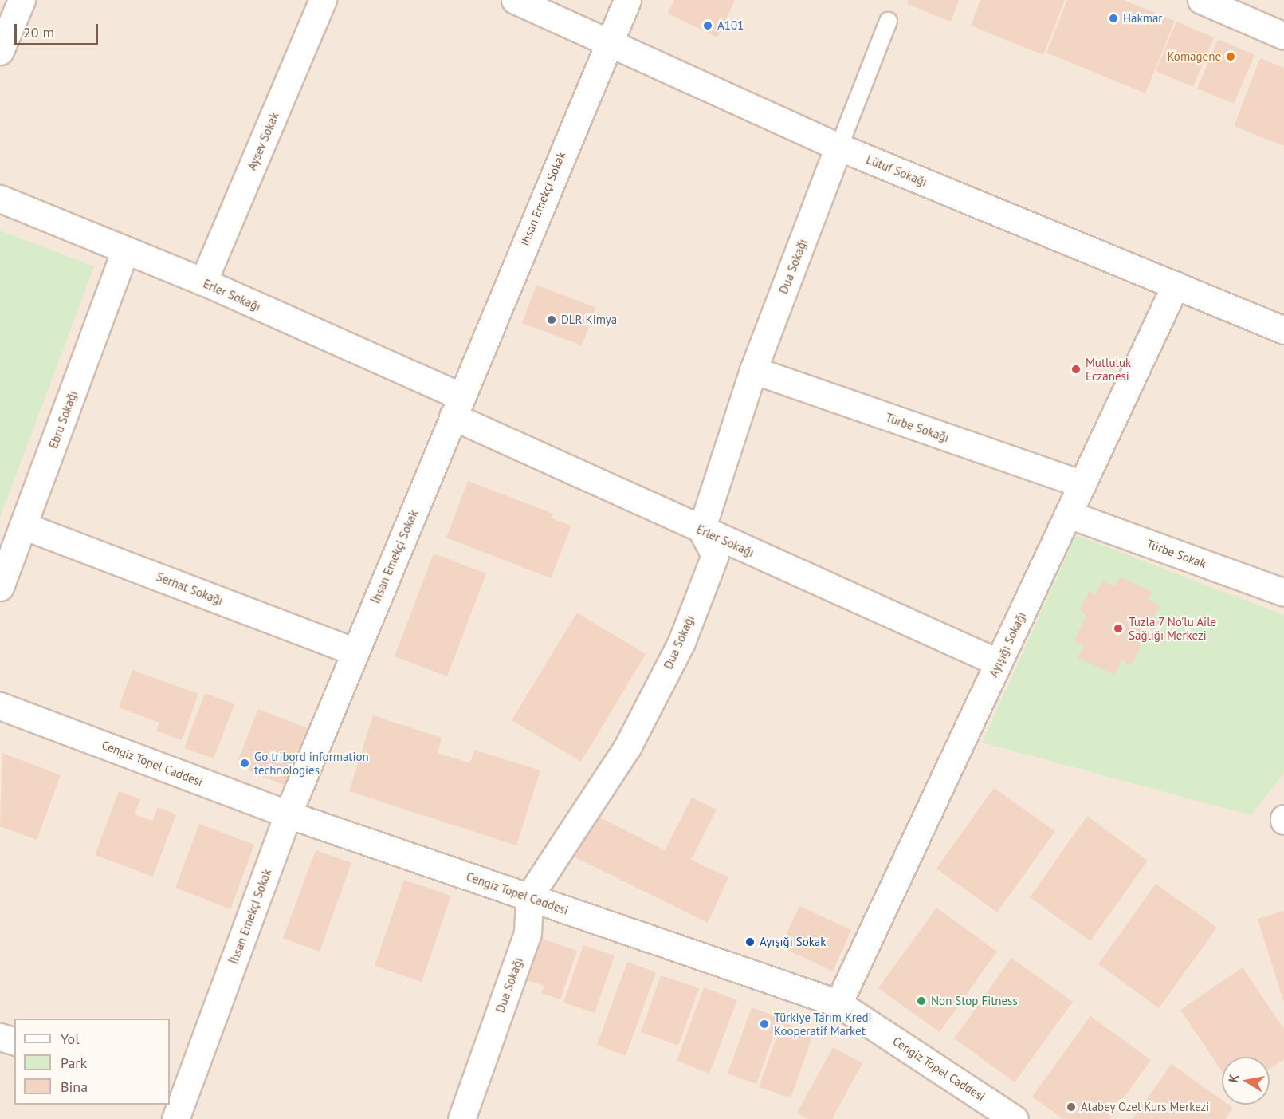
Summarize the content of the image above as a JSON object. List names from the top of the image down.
{
  "streets": {
    "street": [
      "Aysev Sokak",
      "Lütuf Sokağı",
      "İhsan Emekçi Sokak",
      "Dua Sokağı",
      "Erler Sokağı",
      "Ebru Sokağı",
      "Türbe Sokağı",
      "Türbe Sokak",
      "Serhat Sokağı",
      "Ayışığı Sokağı",
      "Cengiz Topel Caddesi"
    ]
  },
  "crossings": [
    ["Aysev Sokak", "Erler Sokağı"],
    ["Lütuf Sokağı", "İhsan Emekçi Sokak"],
    ["Lütuf Sokağı", "Dua Sokağı"],
    ["Lütuf Sokağı", "Ayışığı Sokağı"],
    ["İhsan Emekçi Sokak", "Erler Sokağı"],
    ["İhsan Emekçi Sokak", "Serhat Sokağı"],
    ["İhsan Emekçi Sokak", "Cengiz Topel Caddesi"],
    ["Dua Sokağı", "Erler Sokağı"],
    ["Dua Sokağı", "Türbe Sokağı"],
    ["Dua Sokağı", "Cengiz Topel Caddesi"],
    ["Erler Sokağı", "Ebru Sokağı"],
    ["Erler Sokağı", "Ayışığı Sokağı"],
    ["Ebru Sokağı", "Serhat Sokağı"],
    ["Türbe Sokağı", "Ayışığı Sokağı"],
    ["Türbe Sokak", "Ayışığı Sokağı"],
    ["Ayışığı Sokağı", "Cengiz Topel Caddesi"]
  ],
  "places": [
    "Hakmar",
    "A101",
    "Komagene",
    "DLR Kimya",
    "Mutluluk Eczanesi",
    "Tuzla 7 No'lu Aile Sağlığı Merkezi",
    "Go tribord information technologies",
    "Ayışığı Sokak",
    "Non Stop Fitness",
    "Türkiye Tarım Kredi Kooperatif Market",
    "Atabey Özel Kurs Merkezi"
  ],
  "legend": ["Yol", "Park", "Bina"],
  "scale_bar": "20 m",
  "north": "left"
}
